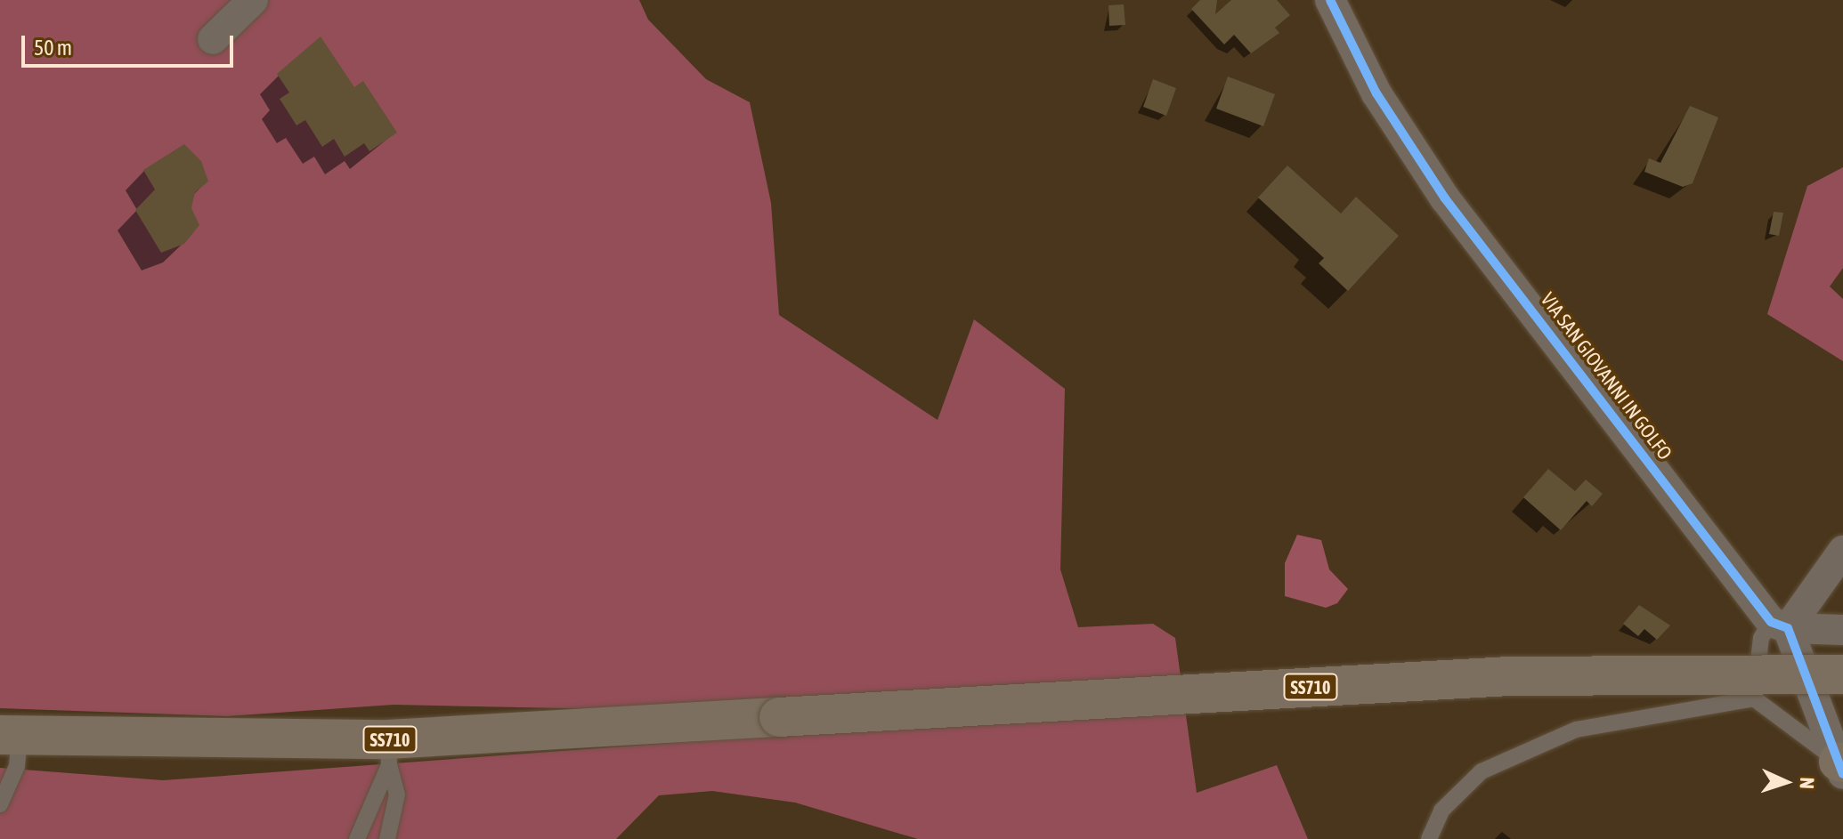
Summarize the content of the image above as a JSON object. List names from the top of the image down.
{
  "streets": {
    "main road": ["SS710"],
    "street": ["VIA SAN GIOVANNI IN GOLFO"]
  },
  "scale_bar": "50 m",
  "north": "right"
}
